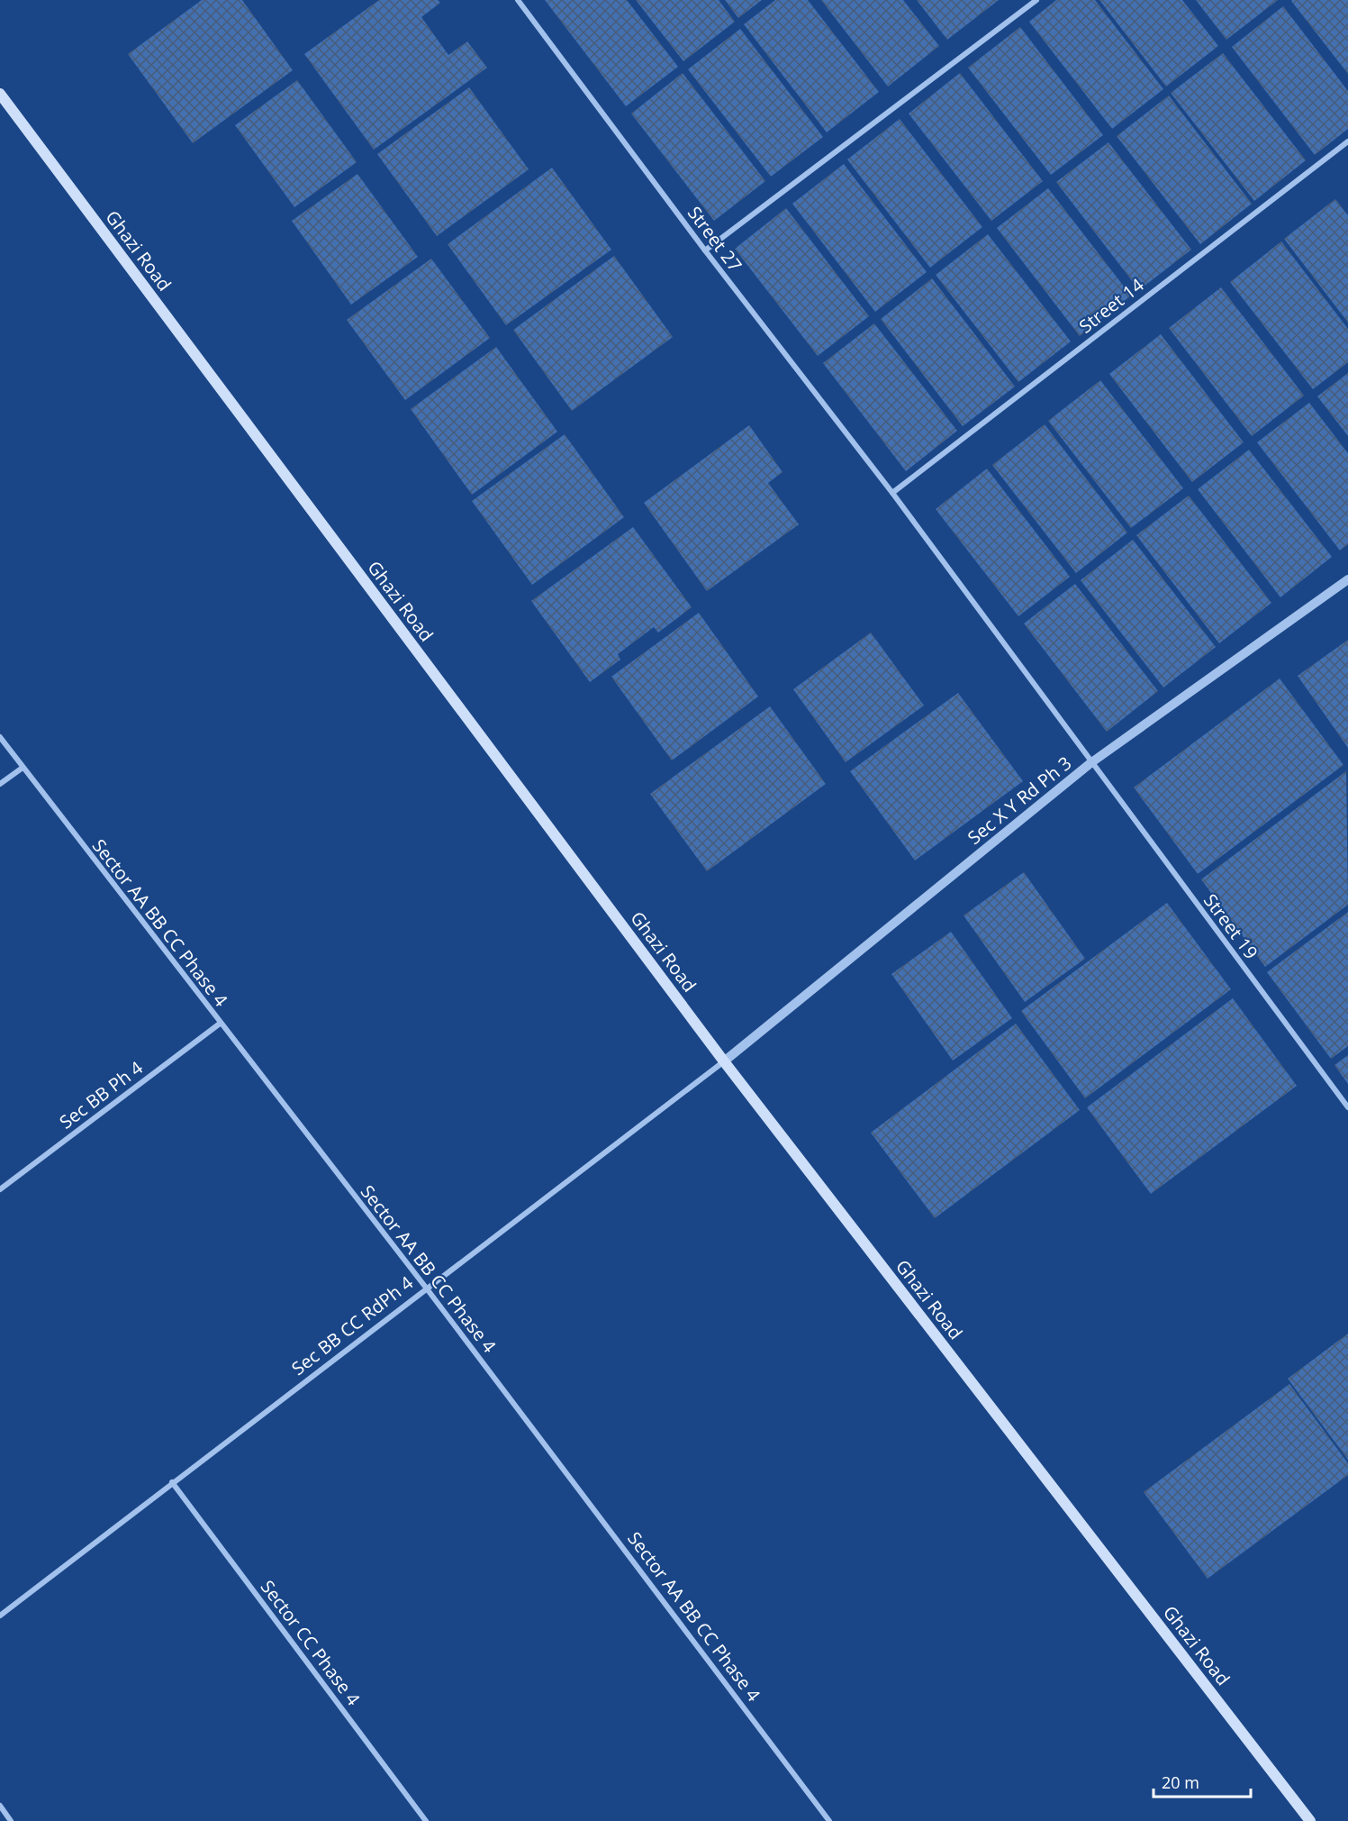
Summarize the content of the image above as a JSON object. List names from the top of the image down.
{
  "streets": {
    "main road": ["Ghazi Road"],
    "street": [
      "Street 27",
      "Street 14",
      "Sec X Y Rd Ph 3",
      "Sector AA BB CC Phase 4",
      "Street 19",
      "Sec BB Ph 4",
      "Sec BB CC RdPh 4",
      "Sector CC Phase 4"
    ]
  },
  "crossings": [
    ["Street 27", "Street 14"],
    ["Street 27", "Sec X Y Rd Ph 3"],
    ["Street 27", "Street 19"],
    ["Ghazi Road", "Sec X Y Rd Ph 3"],
    ["Ghazi Road", "Sec BB CC RdPh 4"],
    ["Sec X Y Rd Ph 3", "Street 19"],
    ["Sec X Y Rd Ph 3", "Sec BB CC RdPh 4"],
    ["Sector AA BB CC Phase 4", "Sec BB Ph 4"],
    ["Sector AA BB CC Phase 4", "Sec BB CC RdPh 4"],
    ["Sec BB CC RdPh 4", "Sector CC Phase 4"]
  ],
  "scale_bar": "20 m"
}
